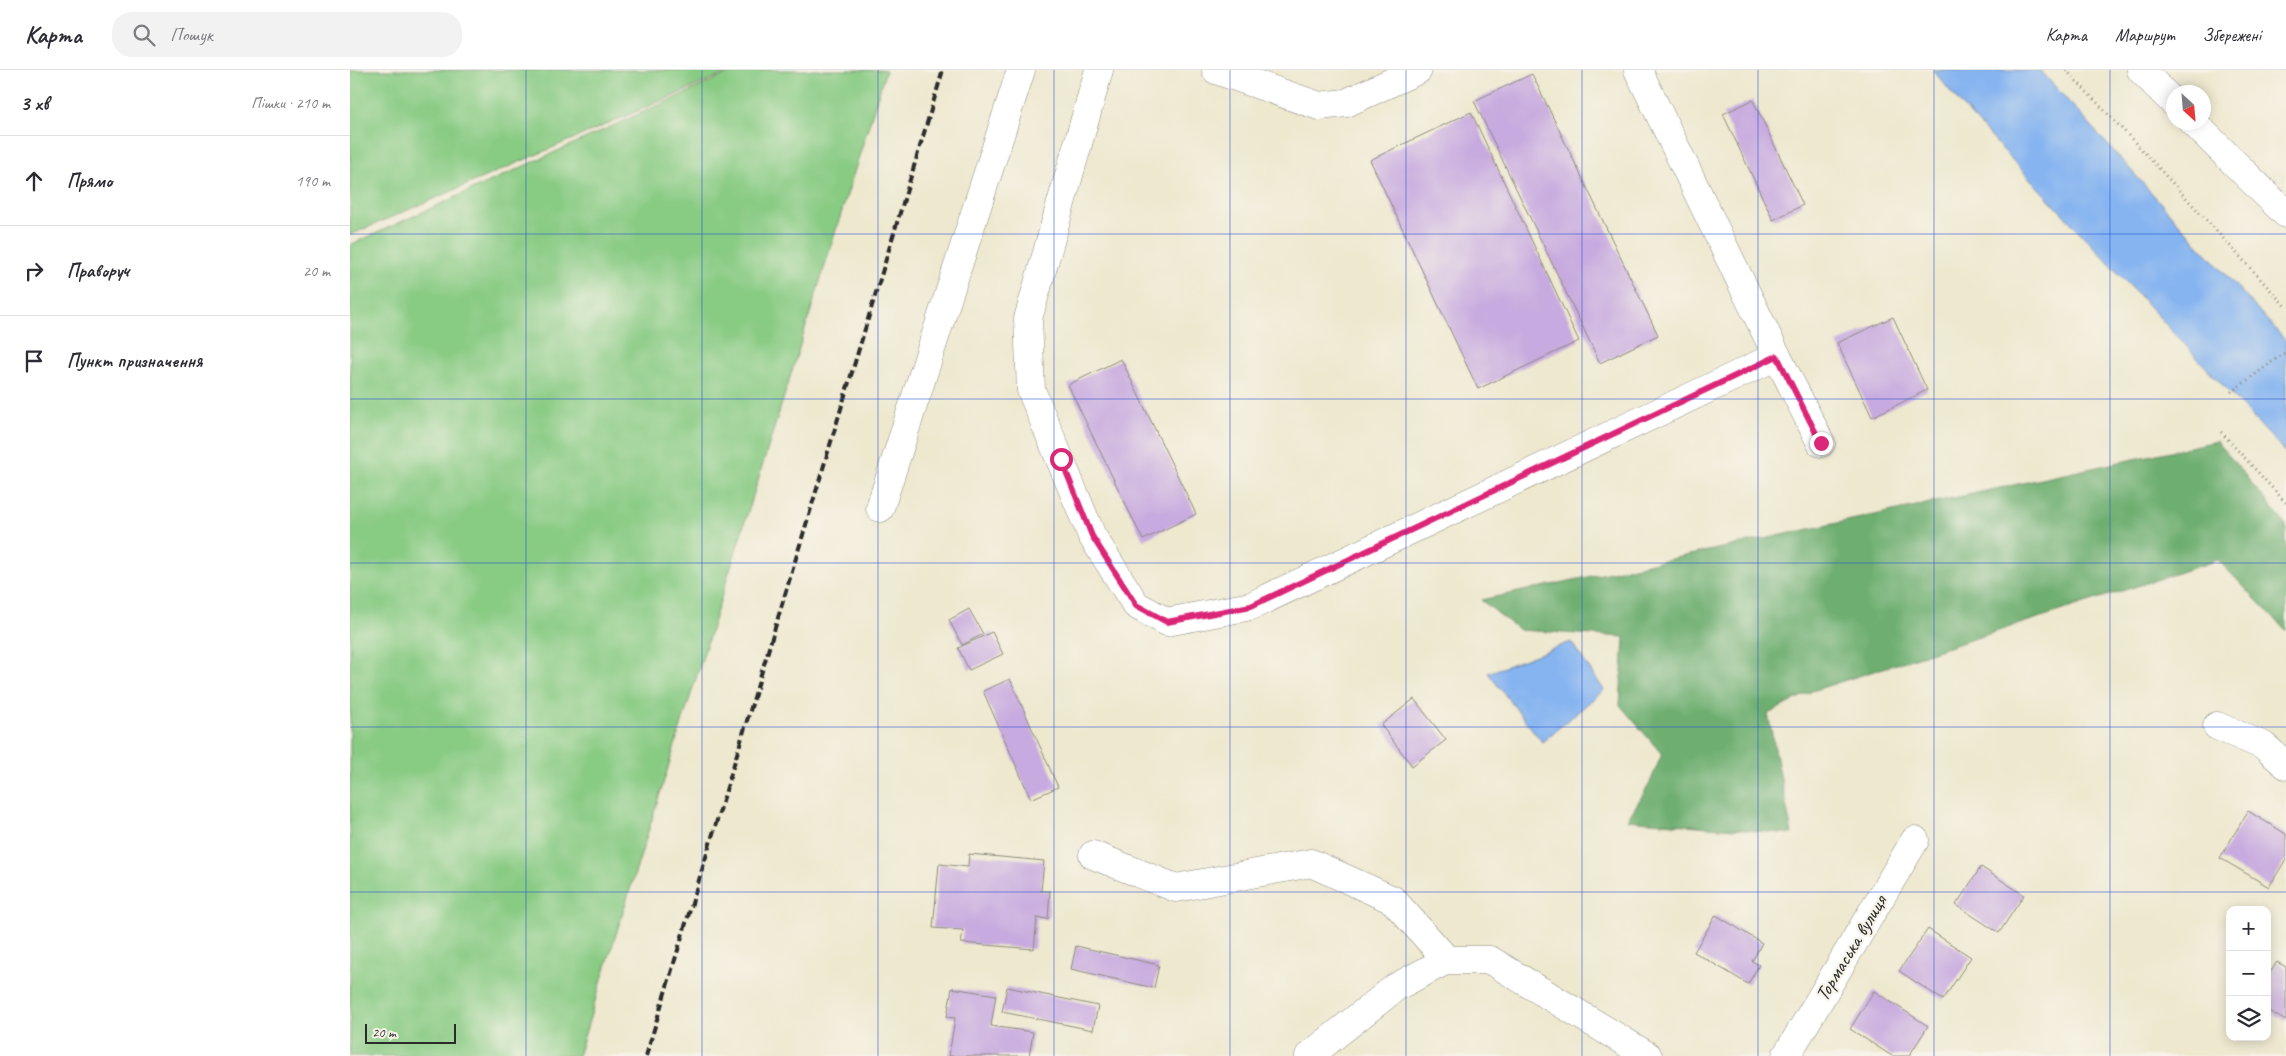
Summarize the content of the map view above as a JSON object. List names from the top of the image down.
{
  "streets": {
    "street": ["Тормаська вулиця"]
  },
  "scale_bar": "20 m",
  "north": "bottom right",
  "page": {
    "header": "Карта",
    "search": "Пошук",
    "nav": ["Карта", "Маршрут", "Збережені"],
    "heading": ["3 хв", "Пішки · 210 m"],
    "list": [
      ["Прямо", "190 m"],
      ["Праворуч", "20 m"],
      "Пункт призначення"
    ],
    "map_buttons": ["+", "−"],
    "scale": "20 m"
  }
}
